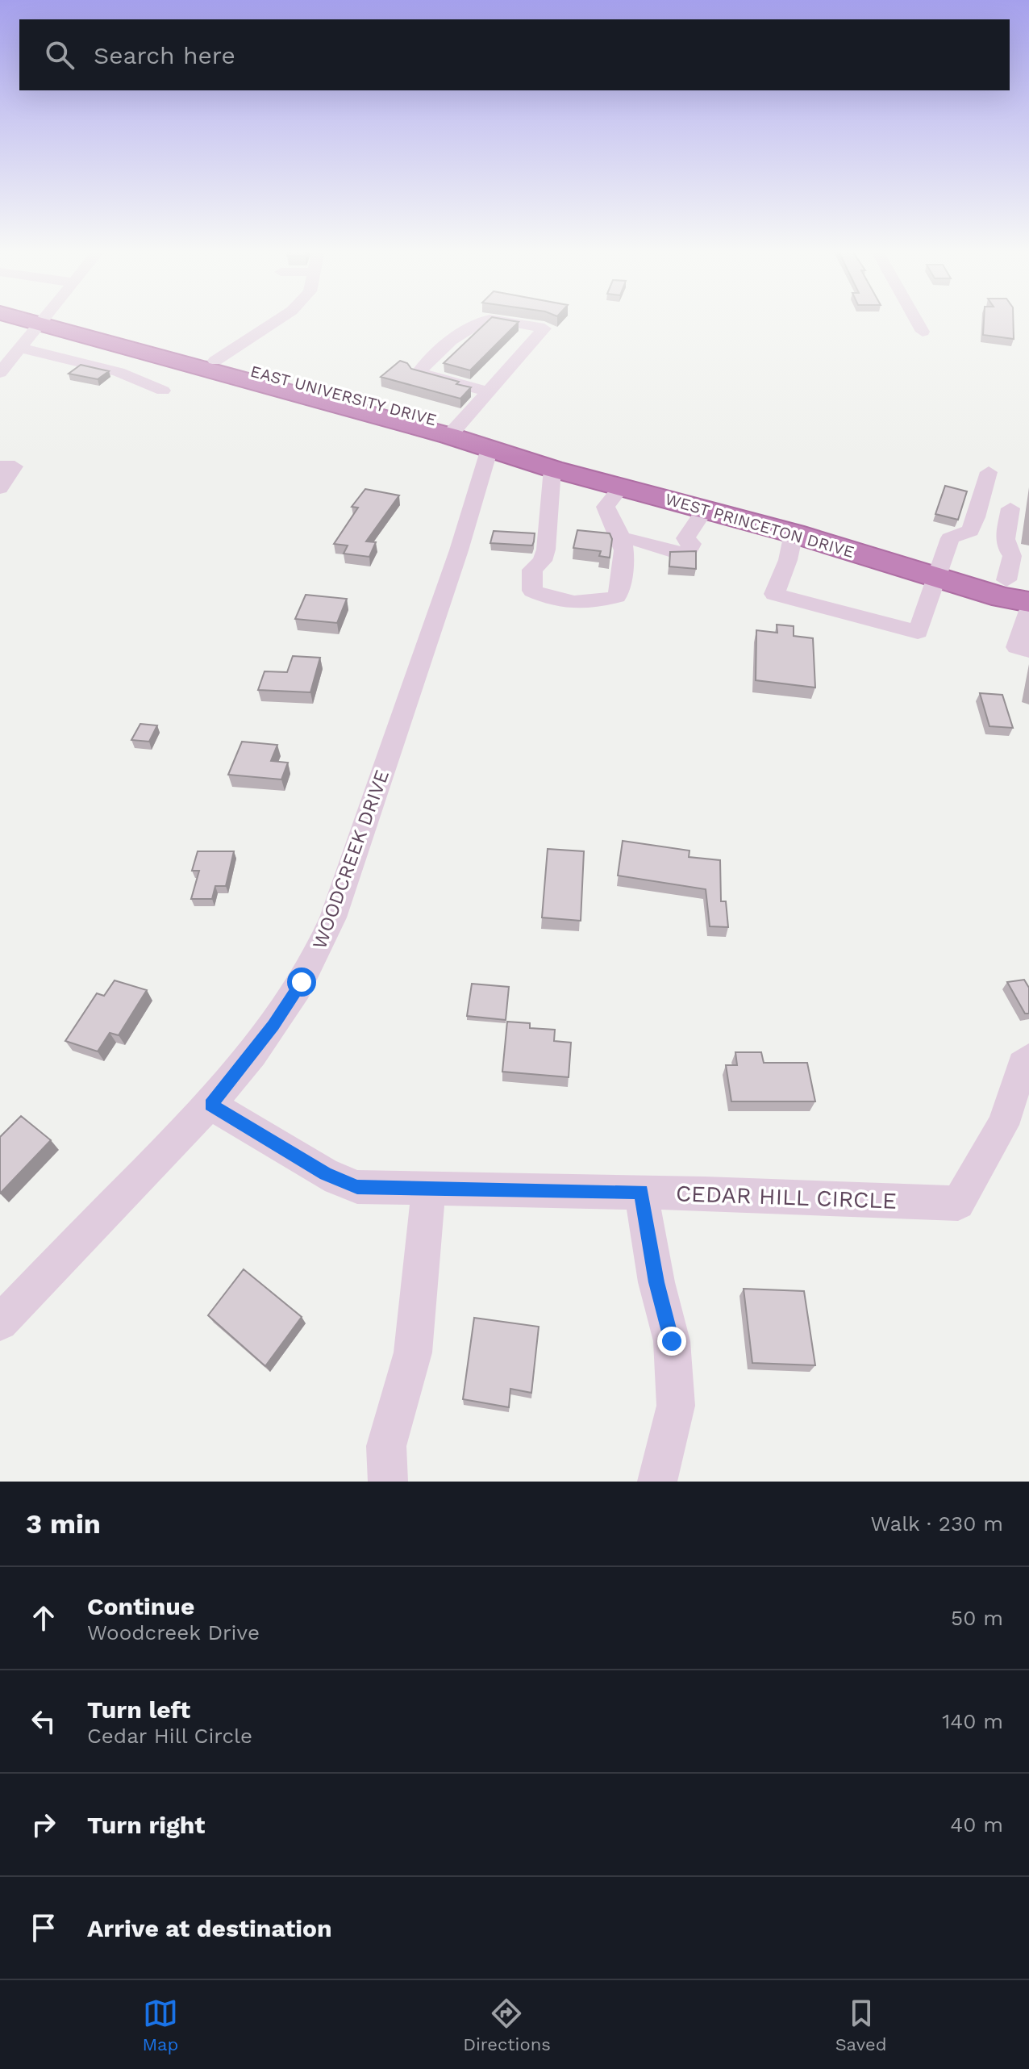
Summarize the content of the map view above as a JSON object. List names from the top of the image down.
{
  "streets": {
    "highway": ["EAST UNIVERSITY DRIVE", "WEST PRINCETON DRIVE"],
    "street": ["WOODCREEK DRIVE", "CEDAR HILL CIRCLE"]
  },
  "crossings": [
    ["EAST UNIVERSITY DRIVE", "WEST PRINCETON DRIVE"],
    ["EAST UNIVERSITY DRIVE", "WOODCREEK DRIVE"],
    ["WEST PRINCETON DRIVE", "WOODCREEK DRIVE"],
    ["WOODCREEK DRIVE", "CEDAR HILL CIRCLE"]
  ],
  "page": {
    "search": "Search here",
    "heading": ["3 min", "Walk · 230 m"],
    "list": [
      ["Continue", "Woodcreek Drive", "50 m"],
      ["Turn left", "Cedar Hill Circle", "140 m"],
      ["Turn right", "40 m"],
      "Arrive at destination"
    ],
    "nav": ["Map", "Directions", "Saved"]
  }
}
